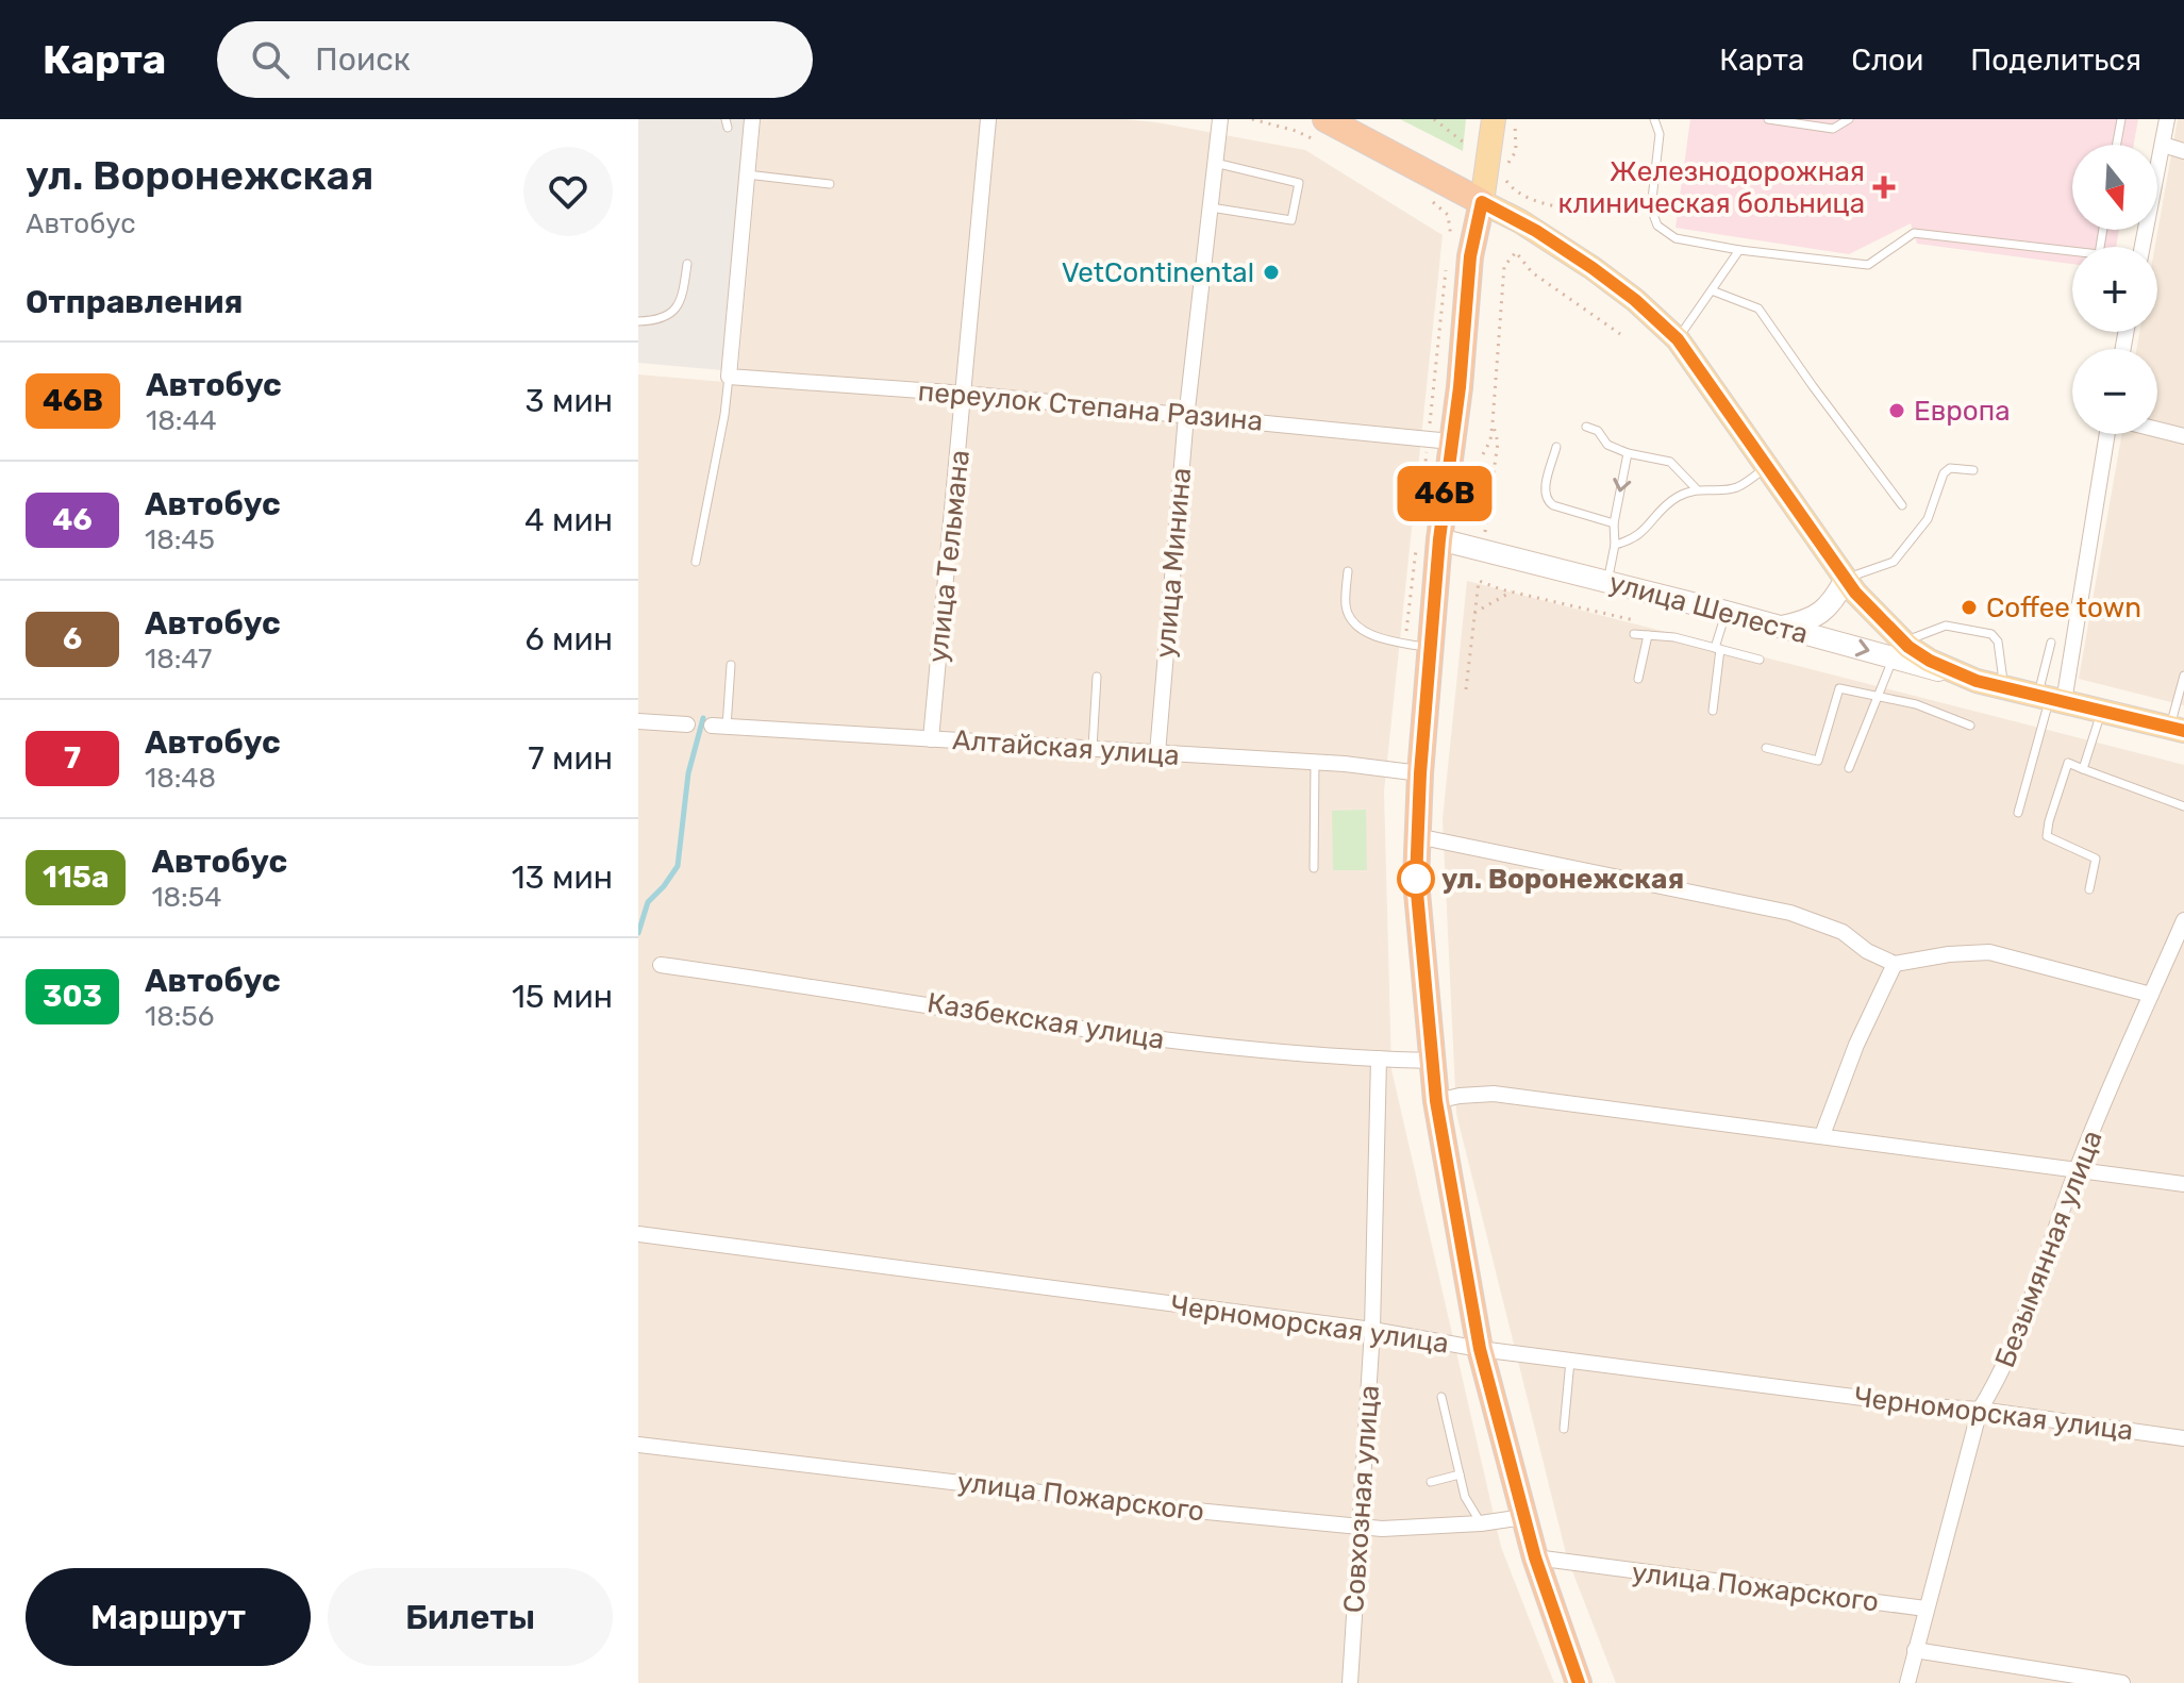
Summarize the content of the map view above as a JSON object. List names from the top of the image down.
{
  "streets": {
    "main road": ["улица Шелеста"],
    "street": [
      "переулок Степана Разина",
      "улица Тельмана",
      "улица Минина",
      "Алтайская улица",
      "Казбекская улица",
      "Безымянная улица",
      "Черноморская улица",
      "улица Пожарского",
      "Совхозная улица"
    ]
  },
  "crossings": [
    ["переулок Степана Разина", "улица Тельмана"],
    ["переулок Степана Разина", "улица Минина"],
    ["улица Тельмана", "Алтайская улица"],
    ["улица Минина", "Алтайская улица"],
    ["Казбекская улица", "Совхозная улица"],
    ["Безымянная улица", "Черноморская улица"],
    ["Безымянная улица", "улица Пожарского"],
    ["Черноморская улица", "Совхозная улица"],
    ["улица Пожарского", "Совхозная улица"]
  ],
  "places": {
    "health": ["Железнодорожная клиническая больница"],
    "other": [
      "VetContinental",
      "Европа",
      "Coffee town",
      "ул. Воронежская"
    ]
  },
  "lines": ["bus line 46В"],
  "north": "bottom",
  "page": {
    "header": "Карта",
    "search": "Поиск",
    "nav": ["Карта", "Слои", "Поделиться"],
    "heading": [
      ["ул. Воронежская", "Автобус"],
      "Отправления"
    ],
    "on_map": "46В",
    "map_buttons": ["+", "−"],
    "list": [
      {
        "mark": "46В",
        "name": "Автобус",
        "note": "18:44",
        "value": "3 мин"
      },
      {
        "mark": "46",
        "name": "Автобус",
        "note": "18:45",
        "value": "4 мин"
      },
      {
        "mark": "6",
        "name": "Автобус",
        "note": "18:47",
        "value": "6 мин"
      },
      {
        "mark": "7",
        "name": "Автобус",
        "note": "18:48",
        "value": "7 мин"
      },
      {
        "mark": "115а",
        "name": "Автобус",
        "note": "18:54",
        "value": "13 мин"
      },
      {
        "mark": "303",
        "name": "Автобус",
        "note": "18:56",
        "value": "15 мин"
      }
    ],
    "buttons": ["Маршрут", "Билеты"]
  }
}
